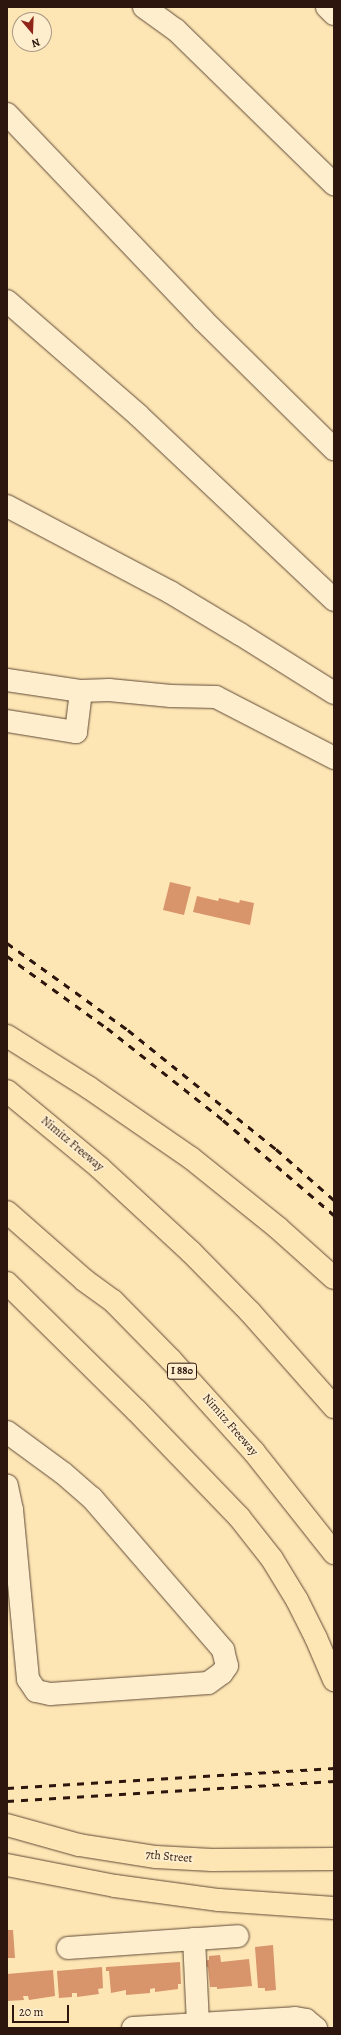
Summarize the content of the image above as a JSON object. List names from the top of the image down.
{
  "streets": {
    "main road": ["Nimitz Freeway", "I 880", "7th Street"]
  },
  "scale_bar": "20 m",
  "north": "bottom"
}
